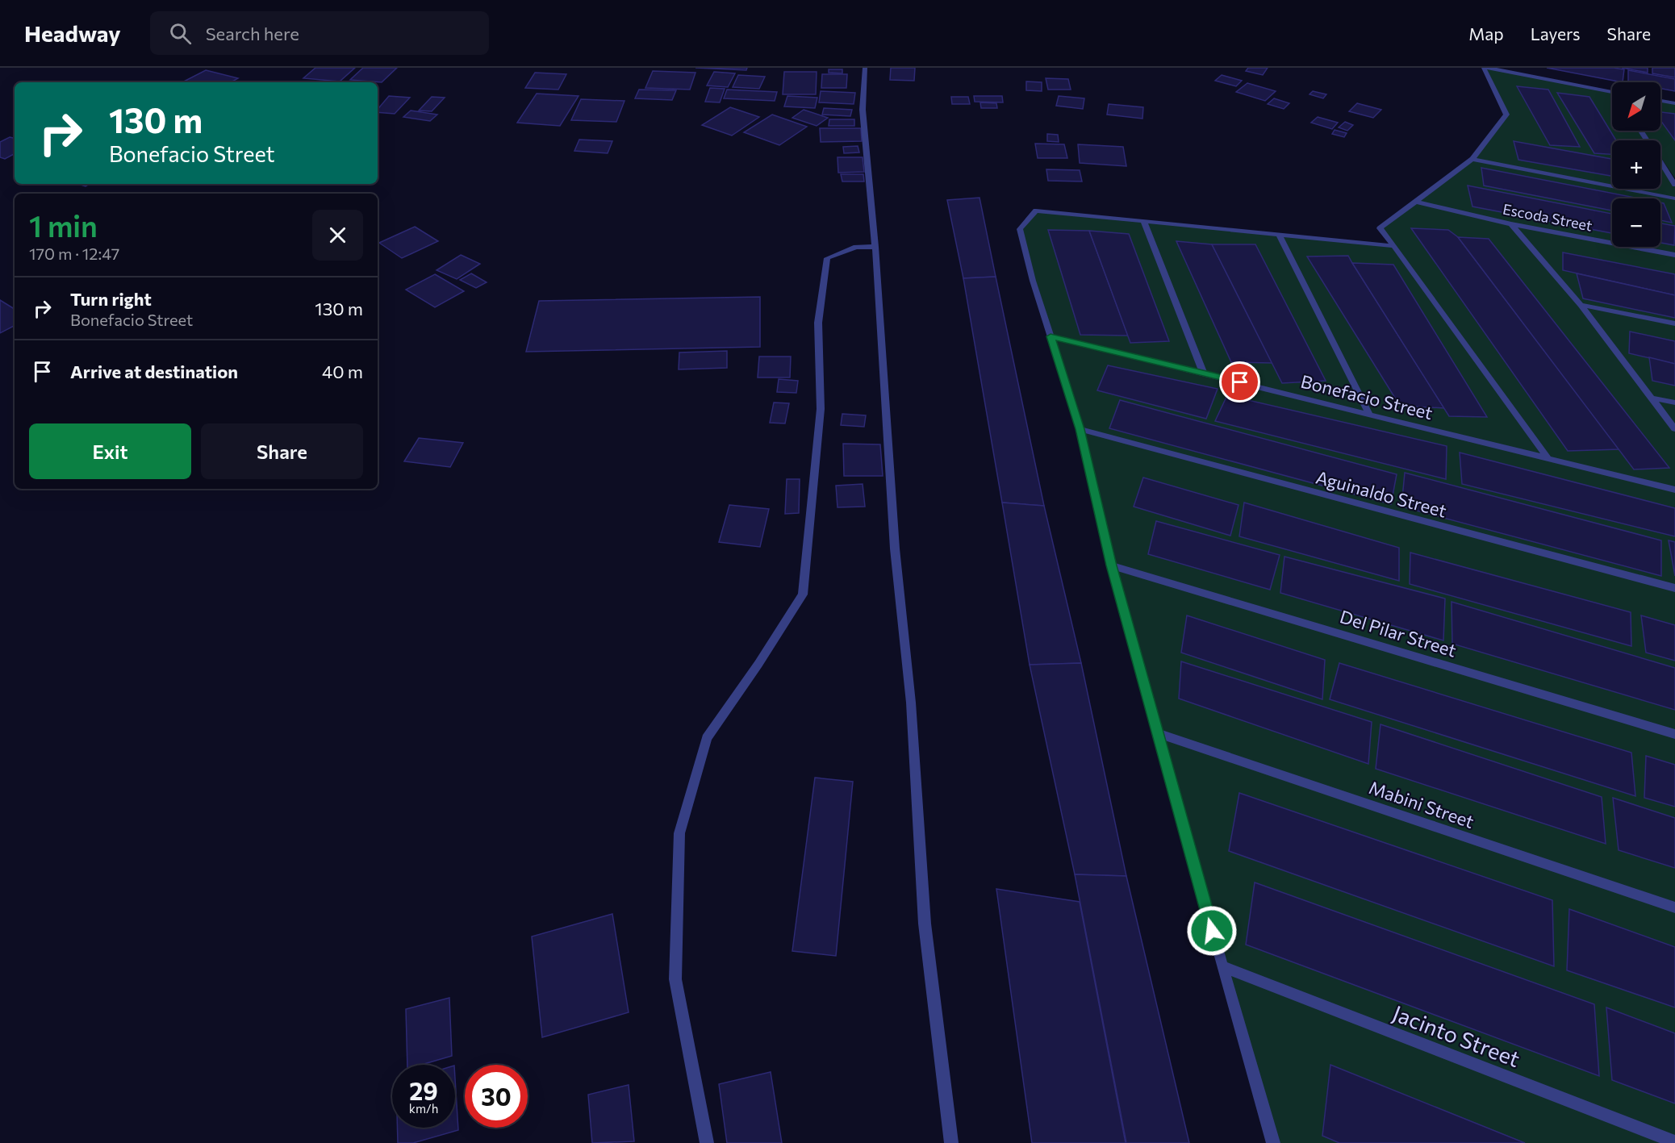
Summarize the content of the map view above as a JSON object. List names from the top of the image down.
{
  "streets": {
    "street": [
      "Escoda Street",
      "Bonefacio Street",
      "Aguinaldo Street",
      "Del Pilar Street",
      "Mabini Street",
      "Jacinto Street"
    ]
  },
  "north": "bottom left",
  "page": {
    "header": "Headway",
    "search": "Search here",
    "nav": ["Map", "Layers", "Share"],
    "map_buttons": ["+", "−"],
    "turn": ["130 m", "Bonefacio Street"],
    "heading": ["1 min", "170 m · 12:47"],
    "list": [
      {
        "name": "Turn right",
        "note": "Bonefacio Street",
        "value": "130 m"
      },
      {
        "name": "Arrive at destination",
        "value": "40 m"
      }
    ],
    "buttons": ["Exit", "Share"],
    "speed": "29 km/h",
    "limit": "30"
  }
}
